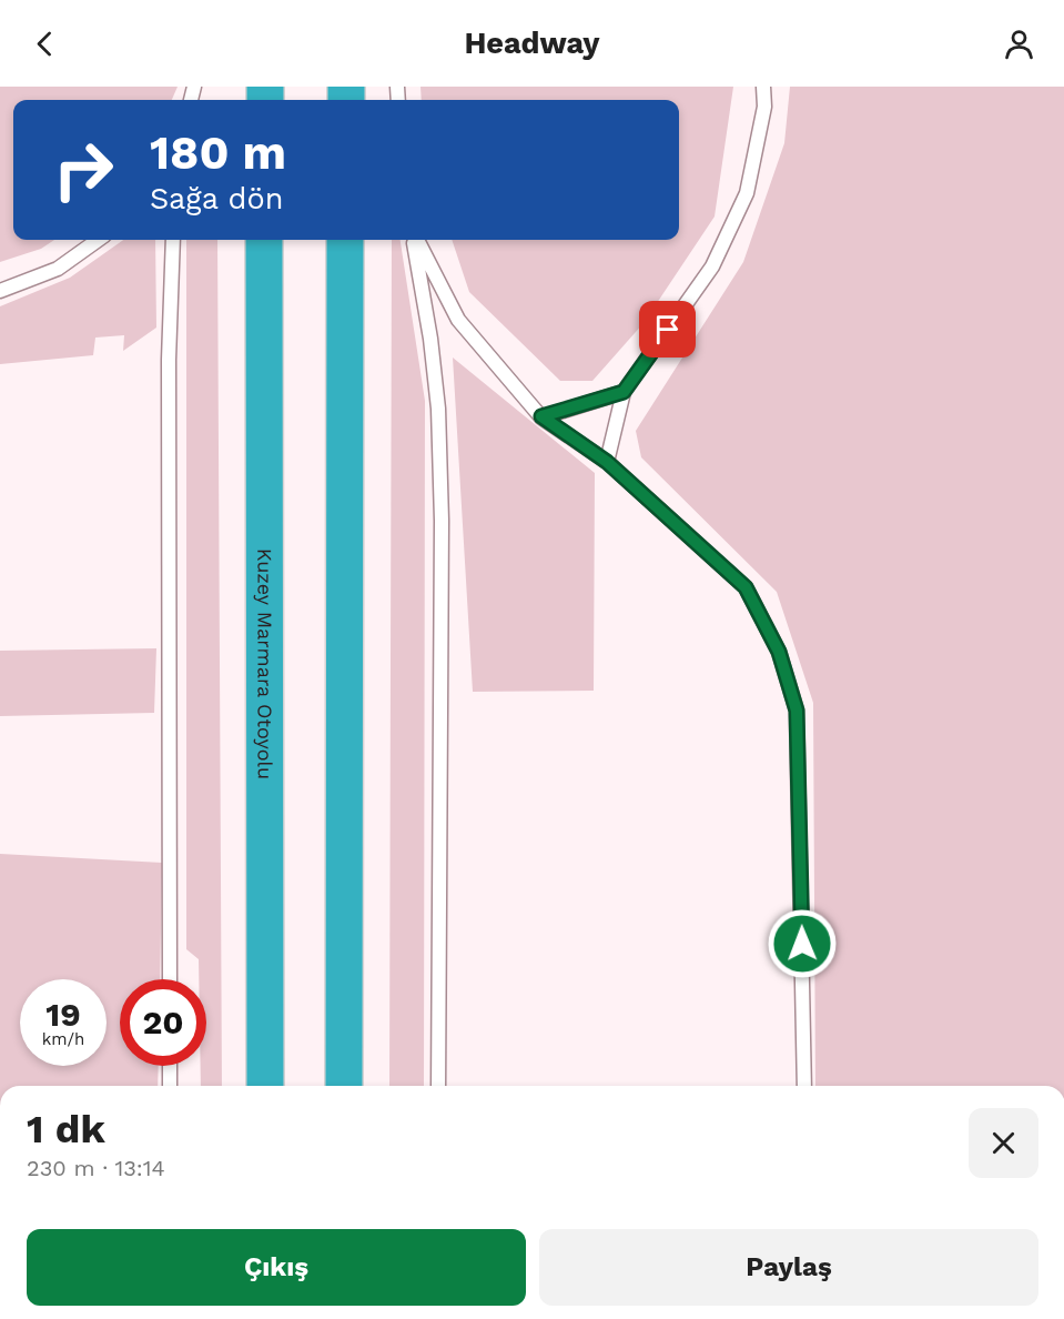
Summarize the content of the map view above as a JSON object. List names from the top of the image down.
{
  "streets": {
    "highway": ["Kuzey Marmara Otoyolu"]
  },
  "page": {
    "header": "Headway",
    "turn": ["180 m", "Sağa dön"],
    "speed": "19 km/h",
    "limit": "20",
    "heading": ["1 dk", "230 m · 13:14"],
    "buttons": ["Çıkış", "Paylaş"]
  }
}
